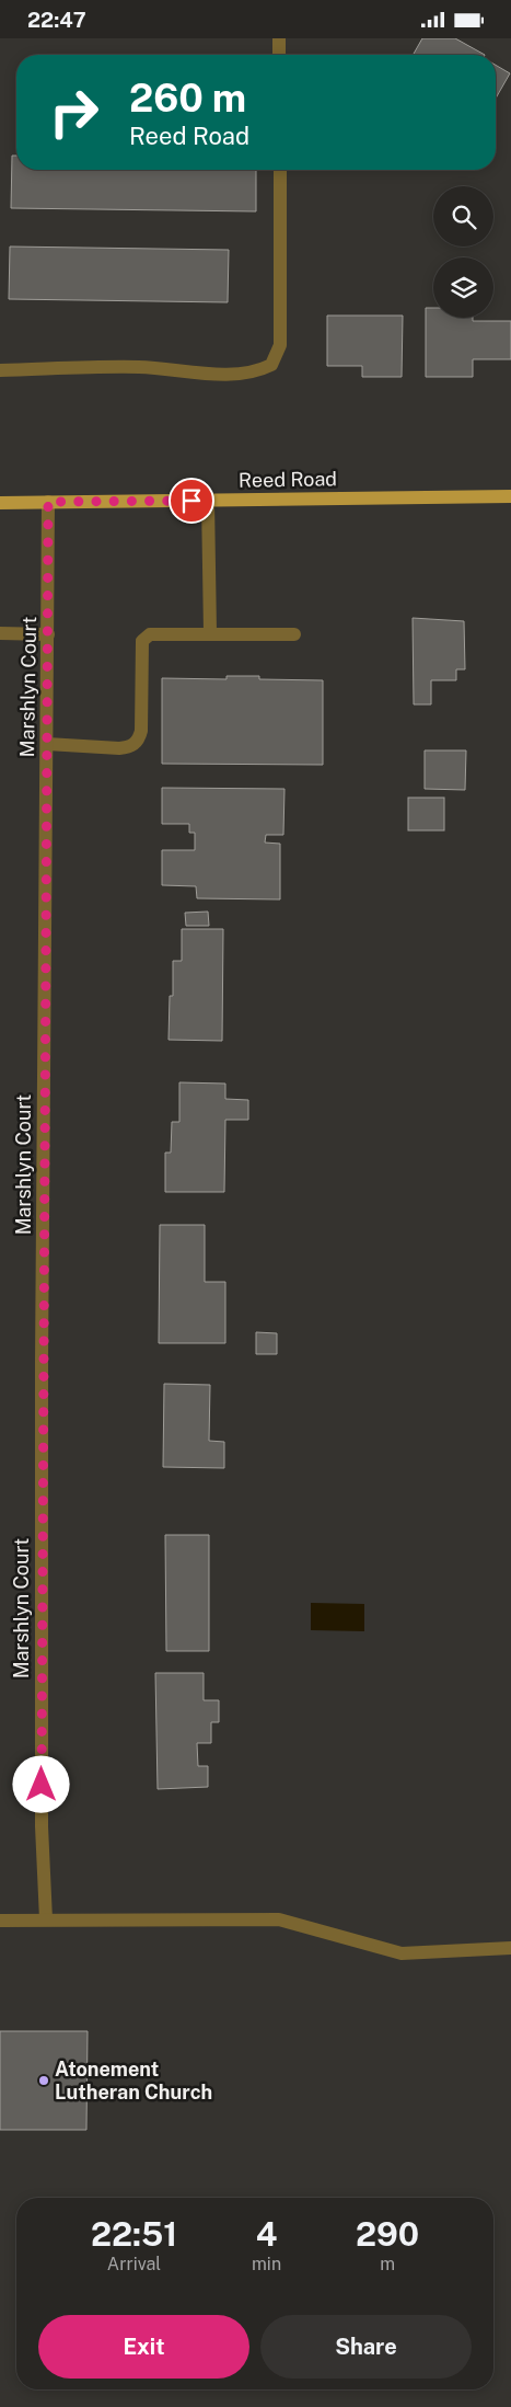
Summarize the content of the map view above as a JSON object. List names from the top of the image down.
{
  "streets": {
    "main road": ["Reed Road"],
    "street": ["Marshlyn Court"]
  },
  "crossings": [
    ["Reed Road", "Marshlyn Court"]
  ],
  "places": ["Atonement Lutheran Church"],
  "page": {
    "status": "22:47",
    "turn": ["260 m", "Reed Road"],
    "eta": [
      "22:51",
      "Arrival",
      "4",
      "min",
      "290",
      "m"
    ],
    "buttons": ["Exit", "Share"]
  }
}
